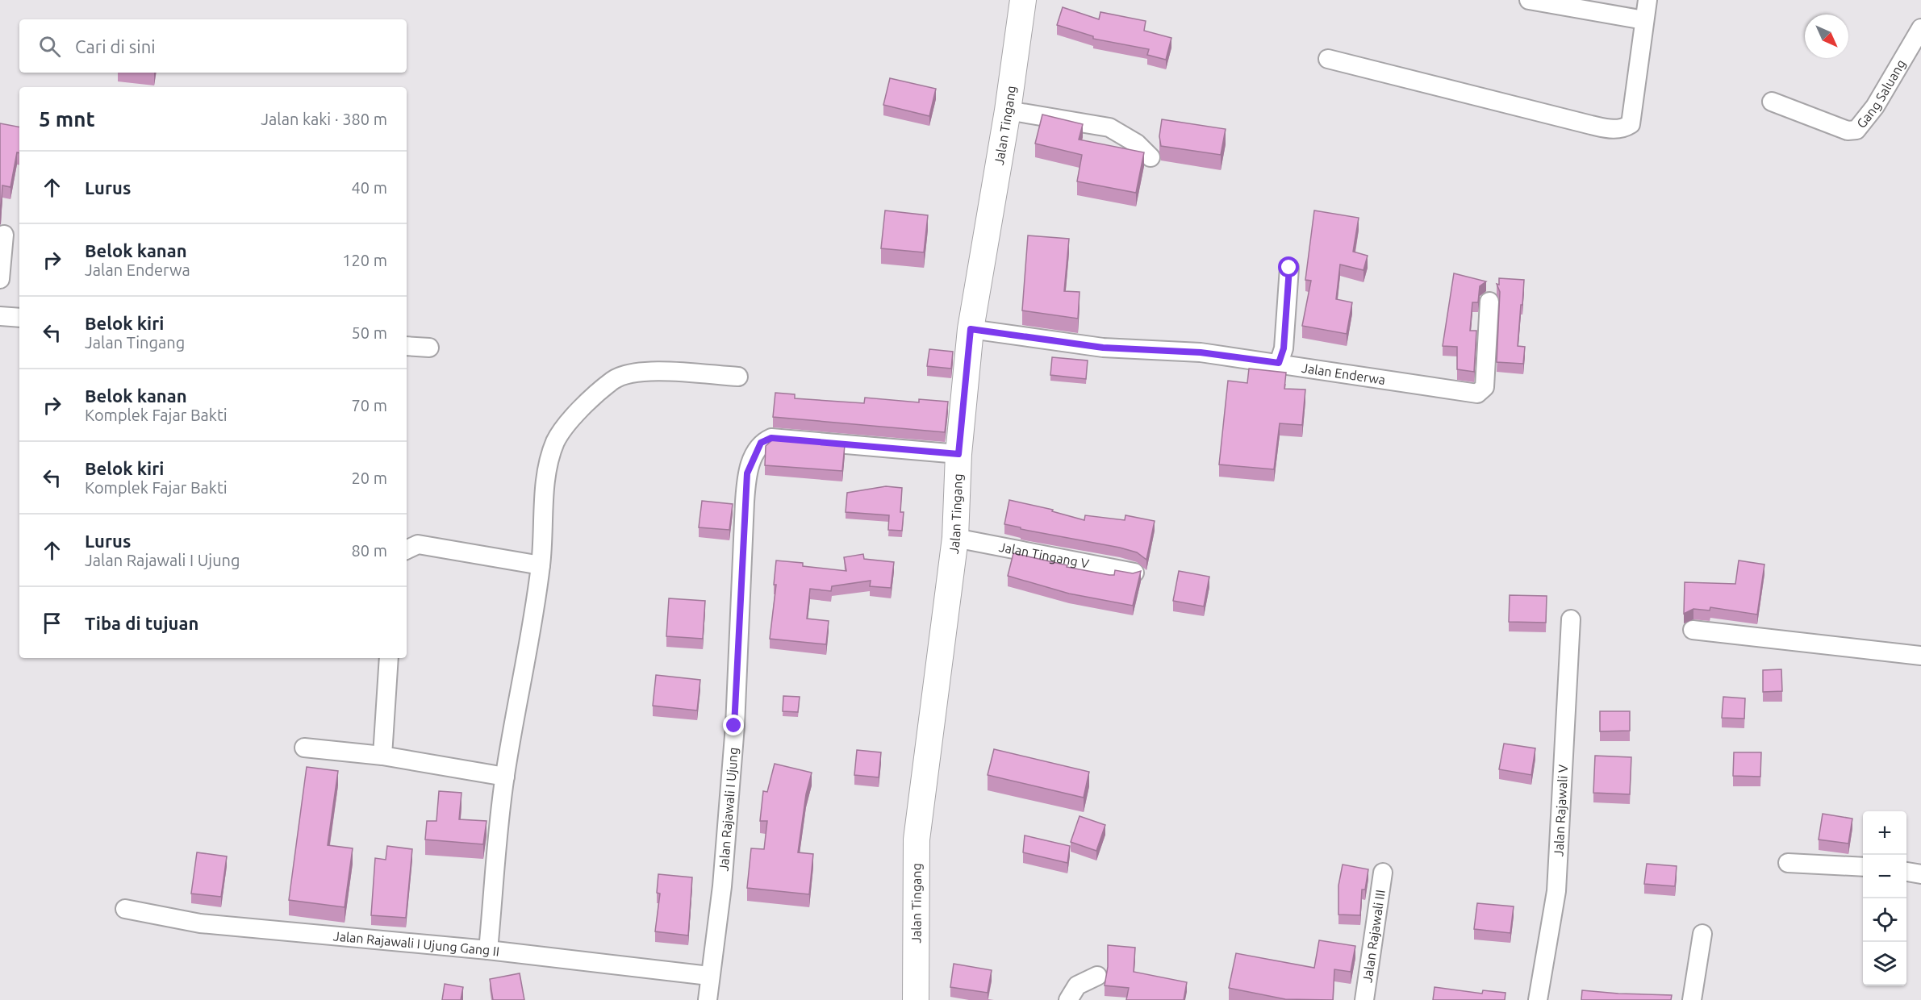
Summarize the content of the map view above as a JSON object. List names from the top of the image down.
{
  "streets": {
    "main road": ["Jalan Tingang"],
    "street": [
      "Gang Saluang",
      "Jalan Enderwa",
      "Jalan Tingang V",
      "Jalan Rajawali I Ujung",
      "Jalan Rajawali V",
      "Jalan Rajawali III",
      "Jalan Rajawali I Ujung Gang II"
    ]
  },
  "crossings": [
    ["Jalan Tingang", "Jalan Enderwa"],
    ["Jalan Tingang", "Jalan Tingang V"],
    ["Jalan Tingang", "Jalan Rajawali I Ujung"],
    ["Jalan Rajawali I Ujung", "Jalan Rajawali I Ujung Gang II"]
  ],
  "north": "bottom right",
  "page": {
    "search": "Cari di sini",
    "heading": ["5 mnt", "Jalan kaki · 380 m"],
    "list": [
      ["Lurus", "40 m"],
      ["Belok kanan", "Jalan Enderwa", "120 m"],
      ["Belok kiri", "Jalan Tingang", "50 m"],
      ["Belok kanan", "Komplek Fajar Bakti", "70 m"],
      ["Belok kiri", "Komplek Fajar Bakti", "20 m"],
      ["Lurus", "Jalan Rajawali I Ujung", "80 m"],
      "Tiba di tujuan"
    ],
    "map_buttons": ["+", "−"]
  }
}
